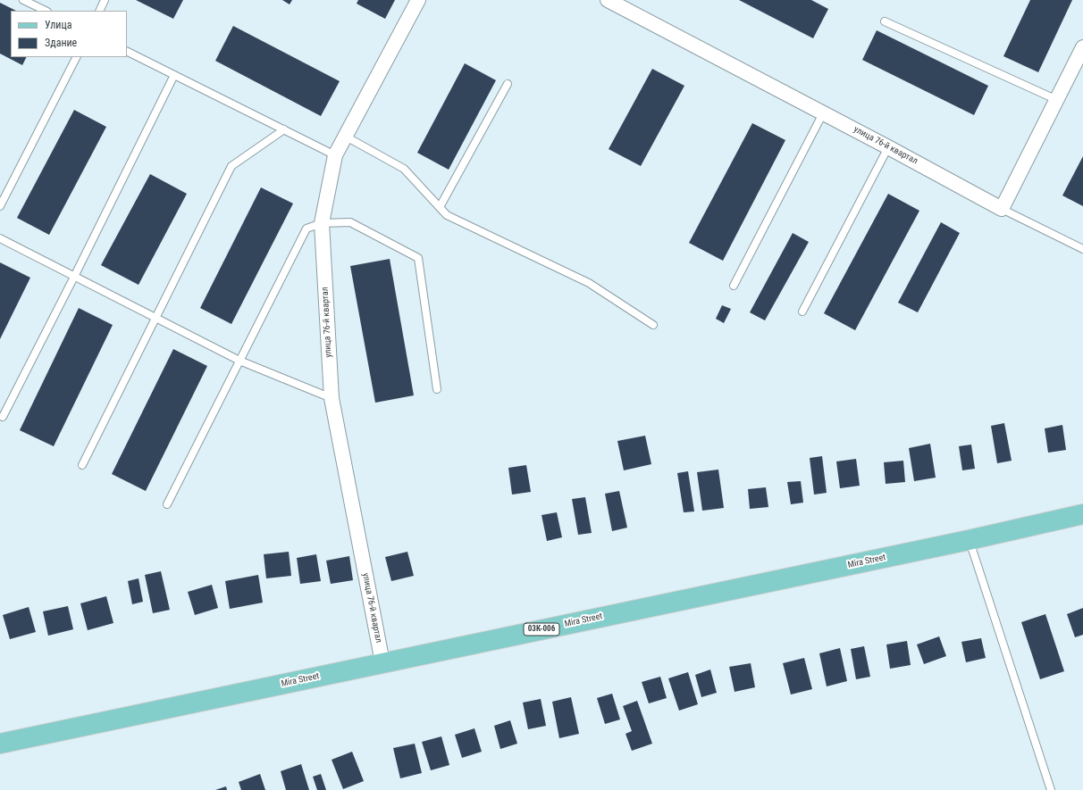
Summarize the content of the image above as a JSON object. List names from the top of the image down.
{
  "streets": {
    "main road": ["Mira Street", "03К-006"],
    "street": ["улица 76-й квартал"]
  },
  "crossings": [
    ["улица 76-й квартал", "Mira Street"]
  ],
  "legend": ["Улица", "Здание"]
}
